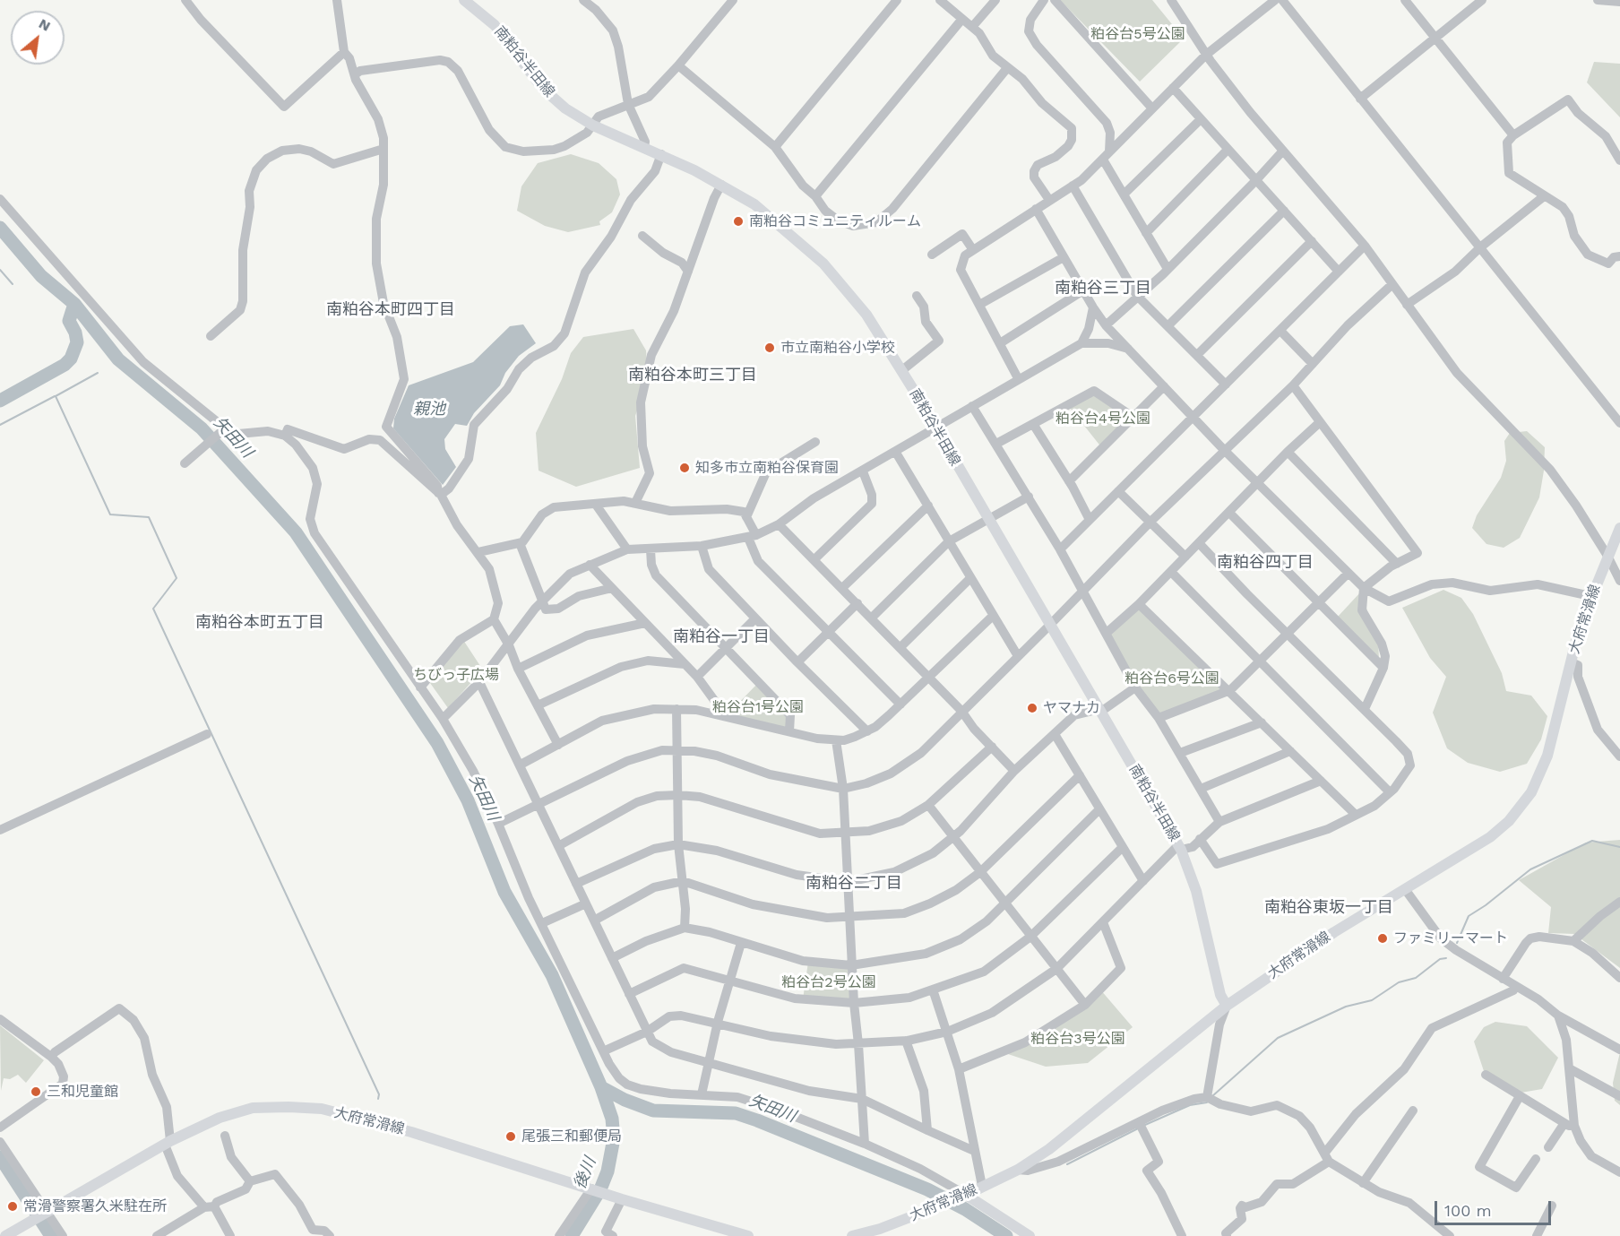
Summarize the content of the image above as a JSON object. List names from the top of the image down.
{
  "streets": {
    "main road": ["南粕谷半田線", "大府常滑線"]
  },
  "crossings": [
    ["南粕谷半田線", "大府常滑線"]
  ],
  "districts": [
    "南粕谷三丁目",
    "南粕谷本町四丁目",
    "南粕谷本町三丁目",
    "南粕谷四丁目",
    "南粕谷本町五丁目",
    "南粕谷一丁目",
    "南粕谷二丁目",
    "南粕谷東坂一丁目"
  ],
  "water": ["親池", "矢田川", "後川"],
  "parks": [
    "粕谷台5号公園",
    "粕谷台4号公園",
    "ちびっ子広場",
    "粕谷台6号公園",
    "粕谷台1号公園",
    "粕谷台2号公園",
    "粕谷台3号公園"
  ],
  "places": [
    "南粕谷コミュニティルーム",
    "市立南粕谷小学校",
    "知多市立南粕谷保育園",
    "ヤマナカ",
    "ファミリーマート",
    "三和児童館",
    "尾張三和郵便局",
    "常滑警察署久米駐在所"
  ],
  "scale_bar": "100 m",
  "north": "top right"
}
